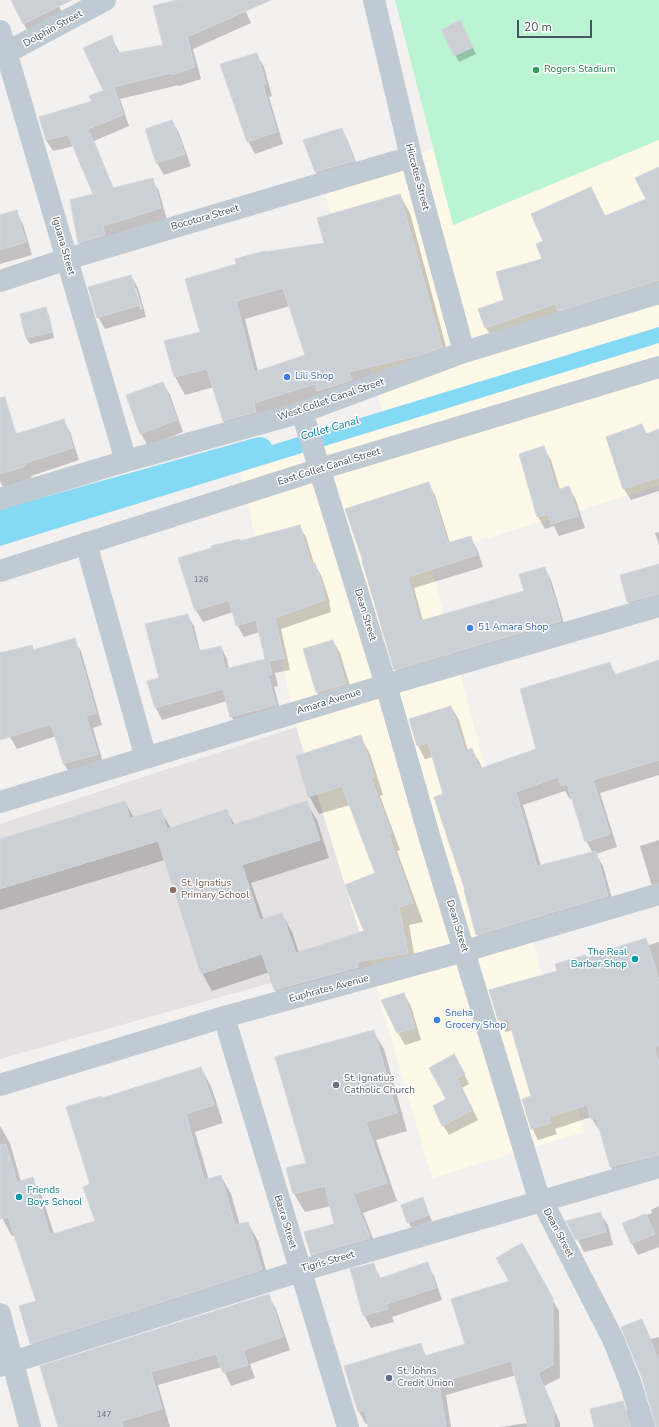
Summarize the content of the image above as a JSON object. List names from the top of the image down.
{
  "streets": {
    "street": [
      "Dolphin Street",
      "Hiccatee Street",
      "Bocotora Street",
      "Iguana Street",
      "West Collet Canal Street",
      "East Collet Canal Street",
      "Dean Street",
      "Amara Avenue",
      "Euphrates Avenue",
      "Basra Street",
      "Tigris Street"
    ]
  },
  "crossings": [
    ["Dolphin Street", "Iguana Street"],
    ["Hiccatee Street", "Bocotora Street"],
    ["Hiccatee Street", "West Collet Canal Street"],
    ["Bocotora Street", "Iguana Street"],
    ["Iguana Street", "West Collet Canal Street"],
    ["West Collet Canal Street", "Dean Street"],
    ["East Collet Canal Street", "Dean Street"],
    ["Dean Street", "Amara Avenue"],
    ["Dean Street", "Euphrates Avenue"],
    ["Dean Street", "Tigris Street"],
    ["Euphrates Avenue", "Basra Street"],
    ["Basra Street", "Tigris Street"]
  ],
  "water": ["Collet Canal"],
  "places": [
    "Rogers Stadium",
    "Lili Shop",
    "51 Amara Shop",
    "St. Ignatius Primary School",
    "The Real Barber Shop",
    "Sneha Grocery Shop",
    "St. Ignatius Catholic Church",
    "Friends Boys School",
    "St. Johns Credit Union"
  ],
  "house_numbers": ["126", "147"],
  "scale_bar": "20 m"
}
